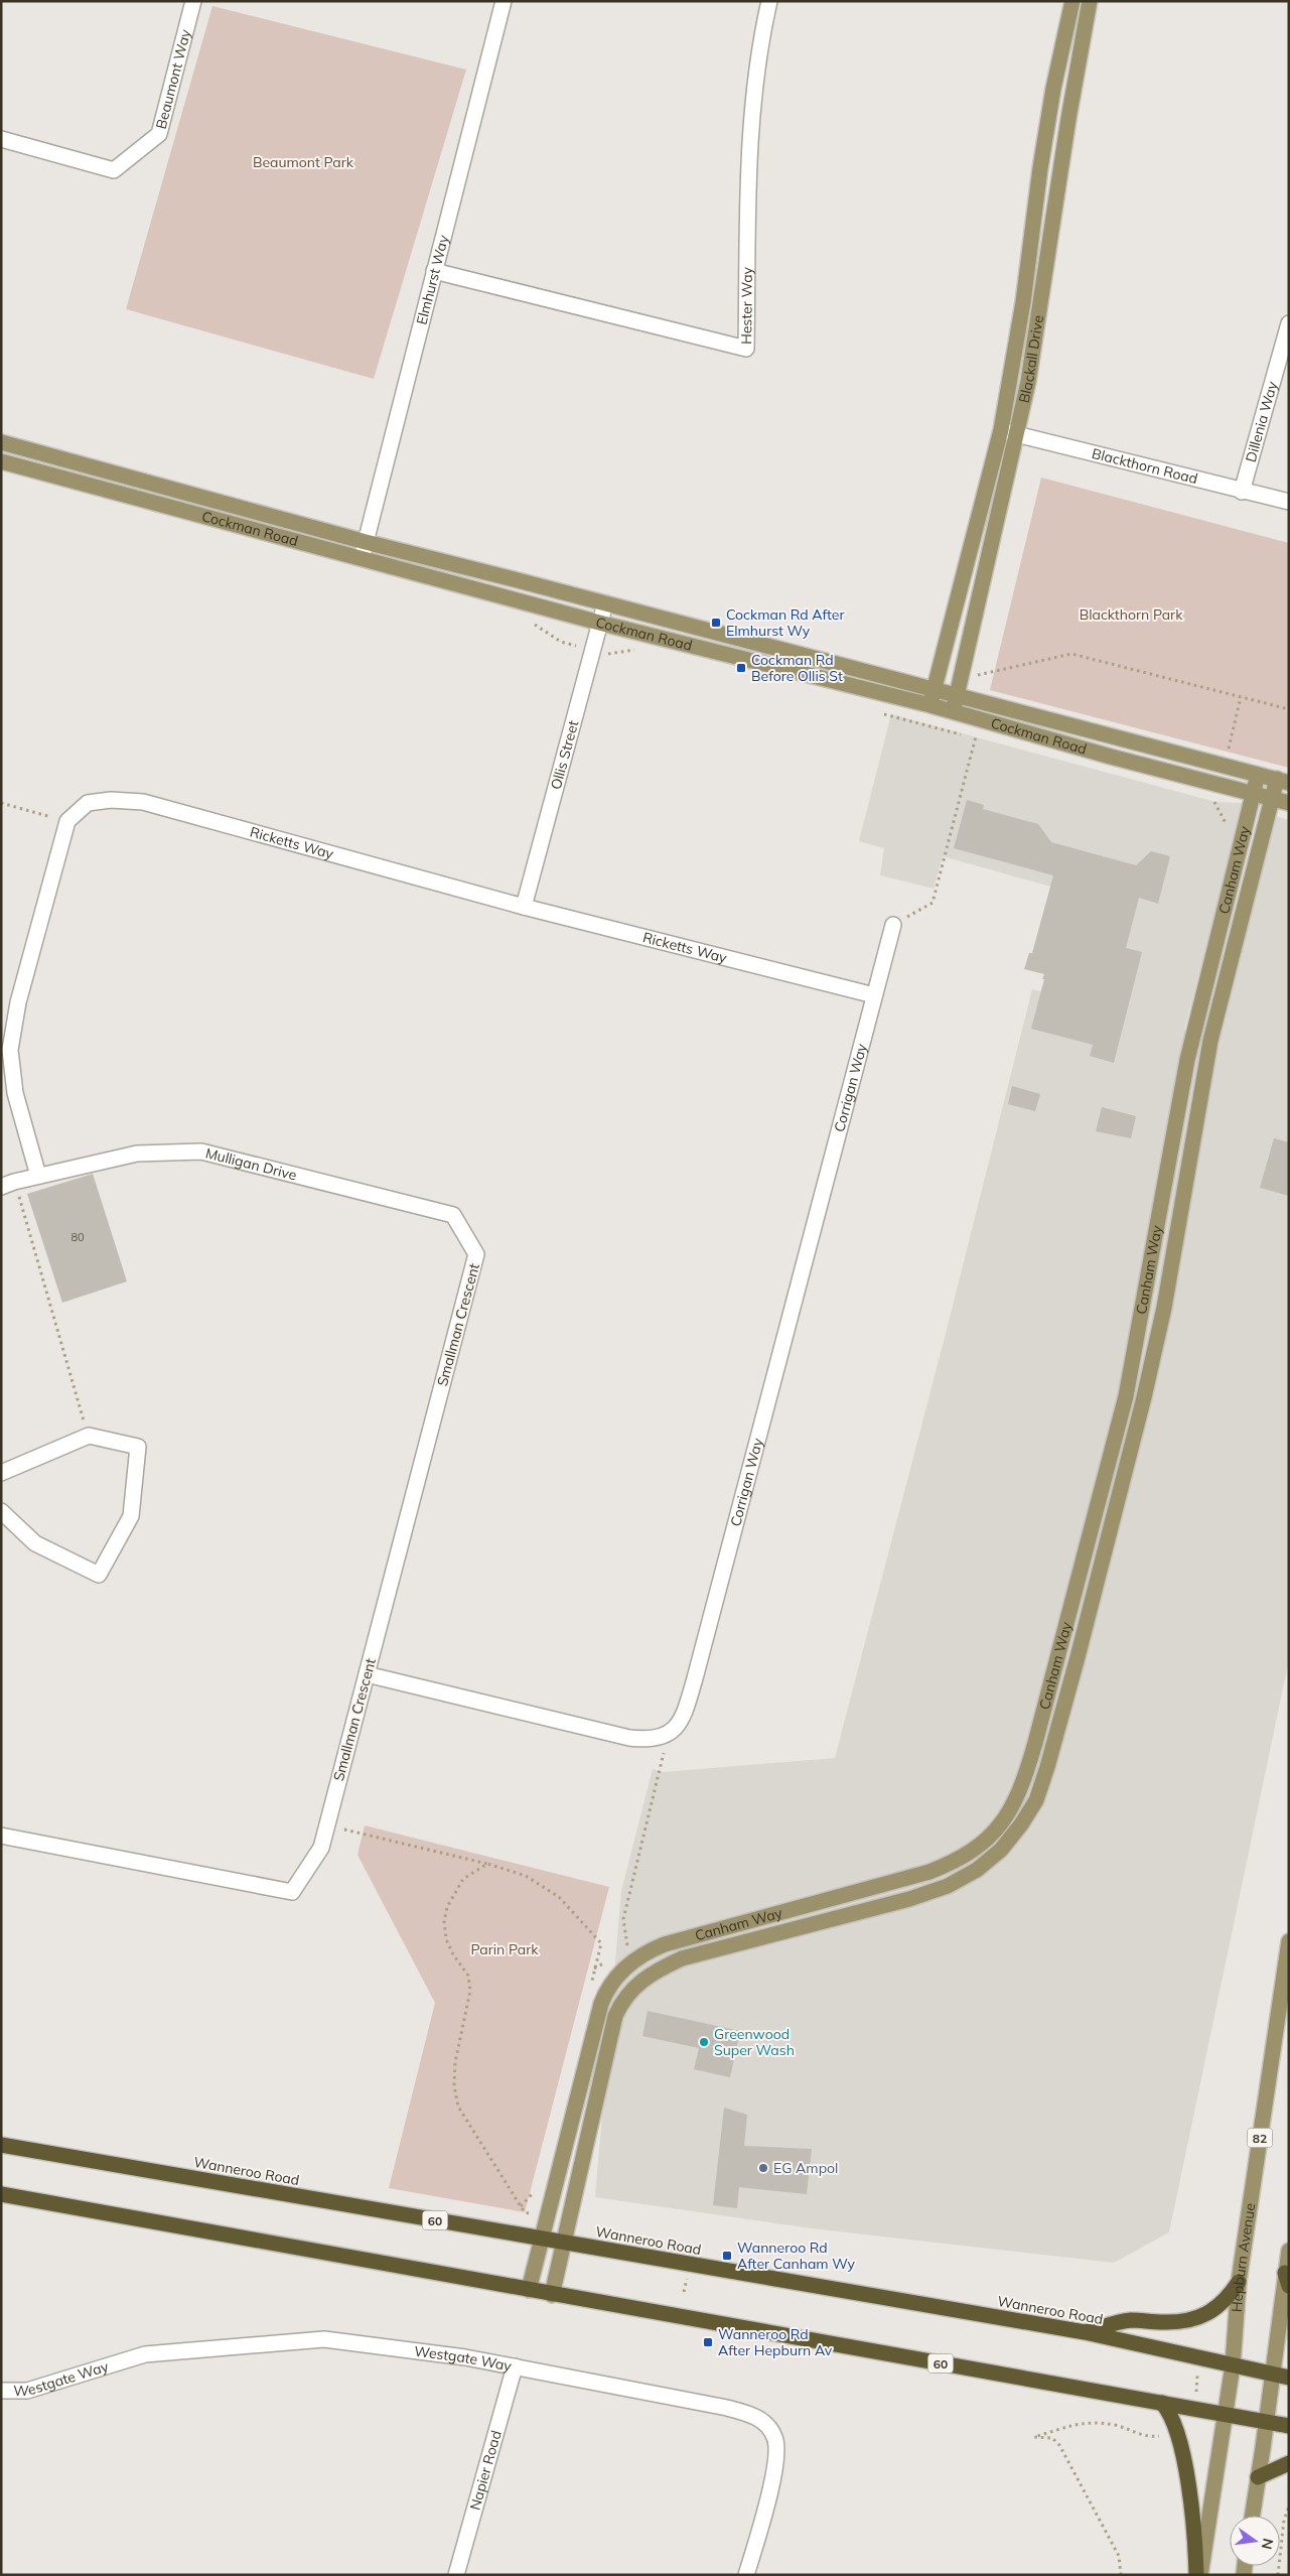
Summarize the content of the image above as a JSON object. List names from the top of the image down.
{
  "streets": {
    "highway": ["Wanneroo Road", "60"],
    "main road": [
      "Blackall Drive",
      "Cockman Road",
      "Canham Way",
      "82",
      "Hepburn Avenue"
    ],
    "street": [
      "Beaumont Way",
      "Elmhurst Way",
      "Hester Way",
      "Dillenia Way",
      "Blackthorn Road",
      "Ollis Street",
      "Ricketts Way",
      "Corrigan Way",
      "Mulligan Drive",
      "Smallman Crescent",
      "Westgate Way",
      "Napier Road"
    ]
  },
  "crossings": [
    ["Elmhurst Way", "Hester Way"],
    ["Elmhurst Way", "Cockman Road"],
    ["Blackall Drive", "Blackthorn Road"],
    ["Blackall Drive", "Cockman Road"],
    ["Dillenia Way", "Blackthorn Road"],
    ["Cockman Road", "Ollis Street"],
    ["Cockman Road", "Canham Way"],
    ["Ollis Street", "Ricketts Way"],
    ["Ricketts Way", "Corrigan Way"],
    ["Canham Way", "Wanneroo Road"],
    ["Canham Way", "60"],
    ["Mulligan Drive", "Smallman Crescent"],
    ["Wanneroo Road", "Hepburn Avenue"],
    ["60", "Hepburn Avenue"],
    ["Westgate Way", "Napier Road"]
  ],
  "parks": ["Beaumont Park", "Blackthorn Park", "Parin Park"],
  "places": {
    "transit": [
      "Cockman Rd After Elmhurst Wy",
      "Cockman Rd Before Ollis St",
      "Wanneroo Rd After Canham Wy",
      "Wanneroo Rd After Hepburn Av"
    ],
    "other": ["Greenwood Super Wash", "EG Ampol"]
  },
  "house_numbers": ["80"],
  "north": "right"
}
